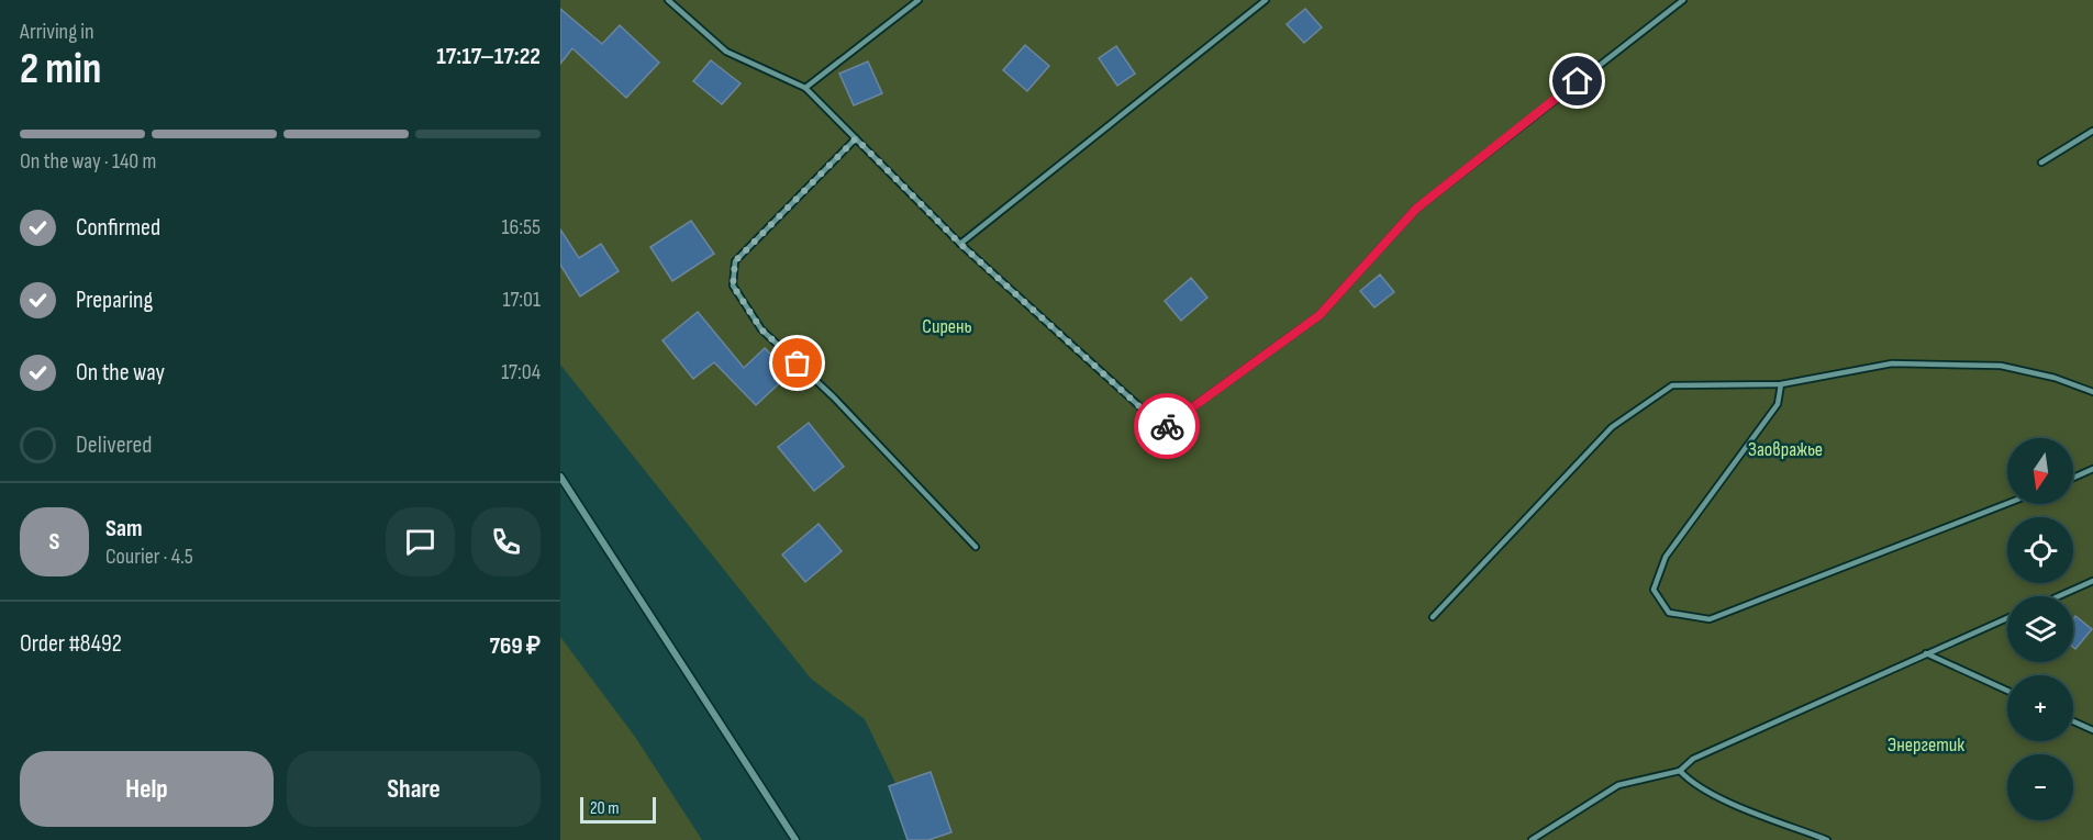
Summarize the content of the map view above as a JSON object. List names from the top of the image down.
{
  "parks": ["Сирень", "Заовражье", "Энергетик"],
  "scale_bar": "20 m",
  "north": "bottom",
  "page": {
    "heading": ["2 min", "Arriving in", "17:17–17:22"],
    "panel": [
      "Sam",
      "Courier · 4.5",
      "Order #8492",
      "769 ₽"
    ],
    "bar": "On the way · 140 m",
    "list": [
      ["Confirmed", "16:55"],
      ["Preparing", "17:01"],
      ["On the way", "17:04"],
      "Delivered"
    ],
    "map_buttons": ["+", "−"],
    "round": "S",
    "buttons": ["Help", "Share"],
    "scale": "20 m"
  }
}
